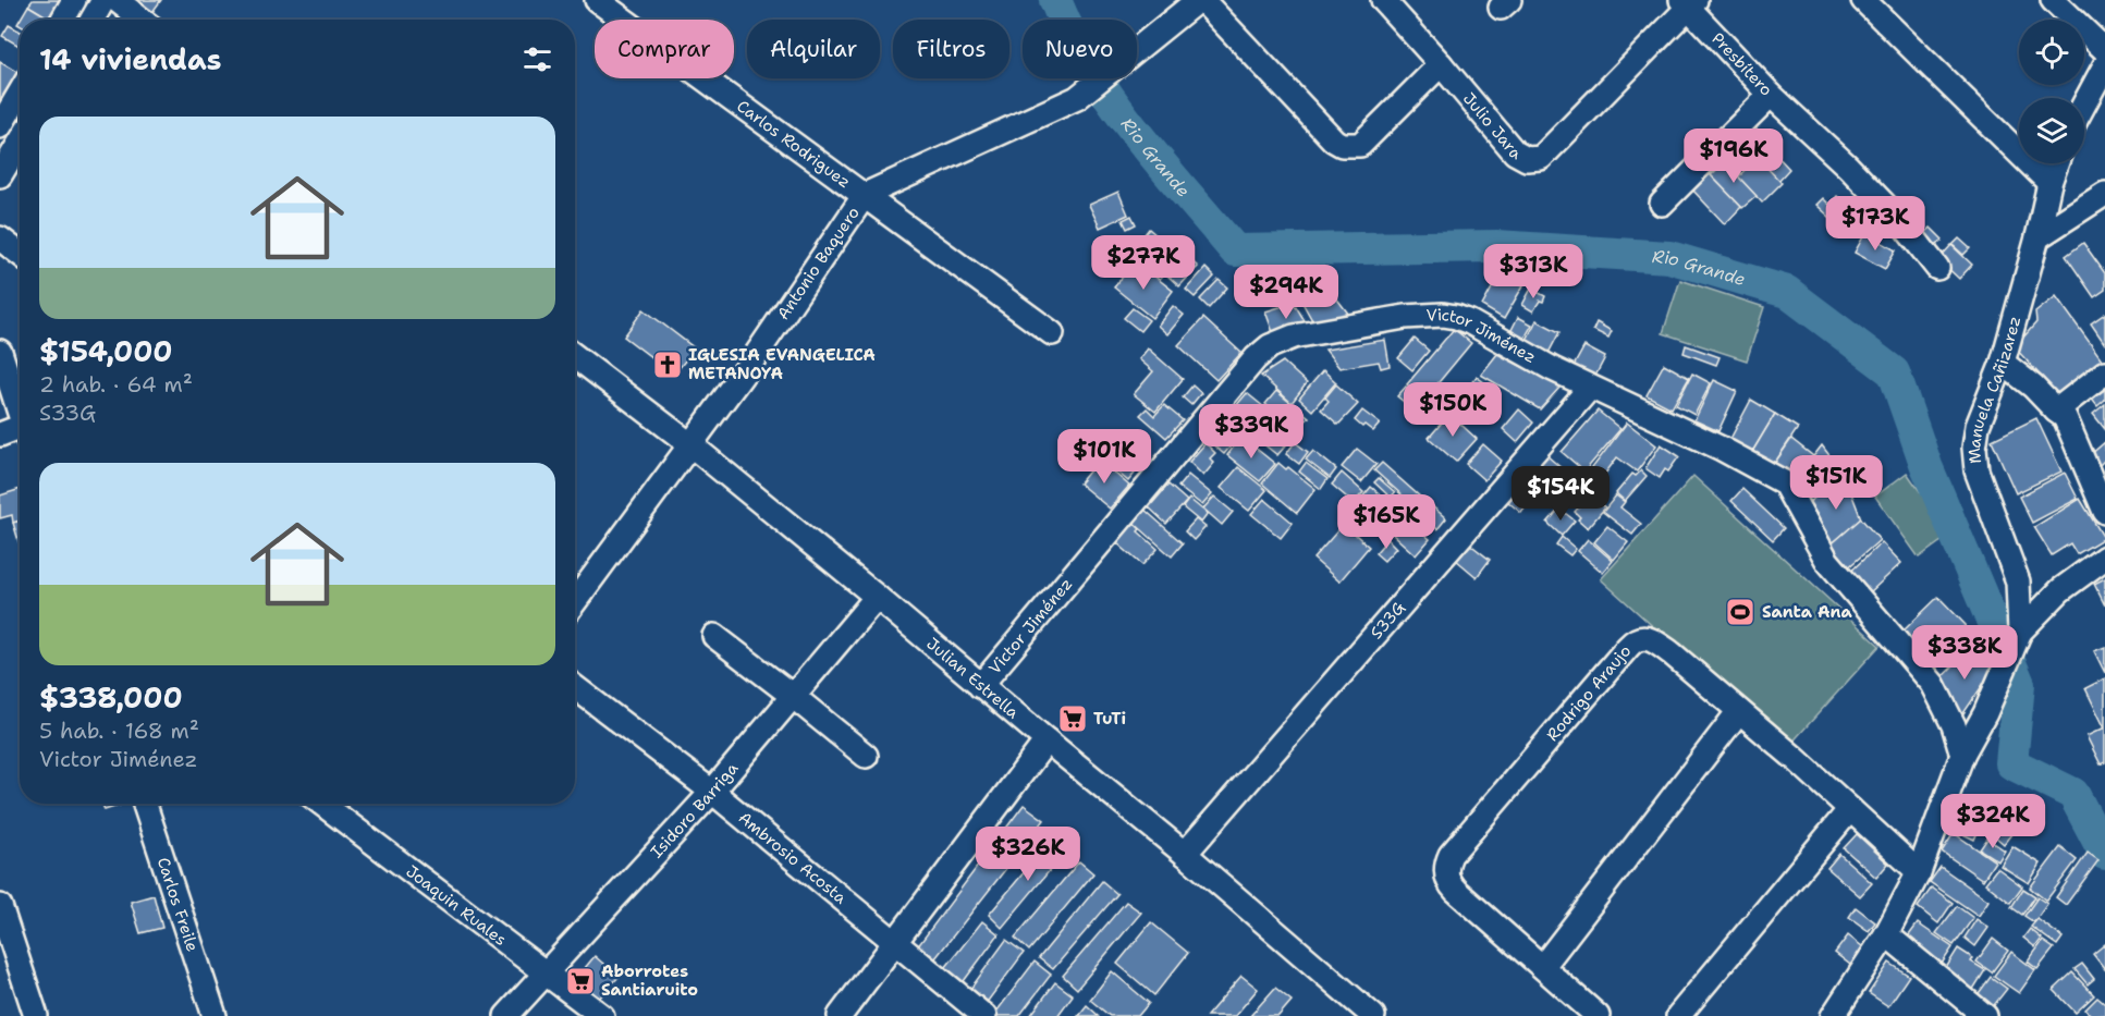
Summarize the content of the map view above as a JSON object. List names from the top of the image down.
{
  "streets": {
    "street": [
      "Presbítero",
      "Julio Jara",
      "Carlos Rodriguez",
      "Antonio Baquero",
      "Victor Jiménez",
      "Manuela Cañizarez",
      "S33G",
      "Julian Estrella",
      "Rodrigo Araujo",
      "Isidoro Barriga",
      "Ambrosio Acosta",
      "Joaquin Ruales",
      "Carlos Freile"
    ]
  },
  "crossings": [
    ["Presbítero", "Julio Jara"],
    ["Carlos Rodriguez", "Antonio Baquero"],
    ["Antonio Baquero", "Julian Estrella"],
    ["Victor Jiménez", "Manuela Cañizarez"],
    ["Victor Jiménez", "S33G"],
    ["Victor Jiménez", "Julian Estrella"],
    ["Manuela Cañizarez", "Rodrigo Araujo"],
    ["S33G", "Julian Estrella"],
    ["Julian Estrella", "Isidoro Barriga"],
    ["Isidoro Barriga", "Ambrosio Acosta"],
    ["Isidoro Barriga", "Joaquin Ruales"]
  ],
  "water": ["Rio Grande"],
  "places": {
    "church": ["IGLESIA EVANGELICA METANOYA"],
    "sports": ["Santa Ana"],
    "supermarket": ["TuTi", "Aborrotes Santiaruito"]
  },
  "page": {
    "chip": [
      "Comprar",
      "Alquilar",
      "Filtros",
      "Nuevo"
    ],
    "heading": "14 viviendas",
    "list": [
      {
        "name": "$154,000",
        "note": "2 hab. · 64 m² · S33G"
      },
      {
        "name": "$338,000",
        "note": "5 hab. · 168 m² · Victor Jiménez"
      }
    ],
    "price": [
      "$196K",
      "$173K",
      "$277K",
      "$313K",
      "$294K",
      "$150K",
      "$339K",
      "$101K",
      "$151K",
      "$154K",
      "$165K",
      "$338K",
      "$324K",
      "$326K"
    ]
  }
}
